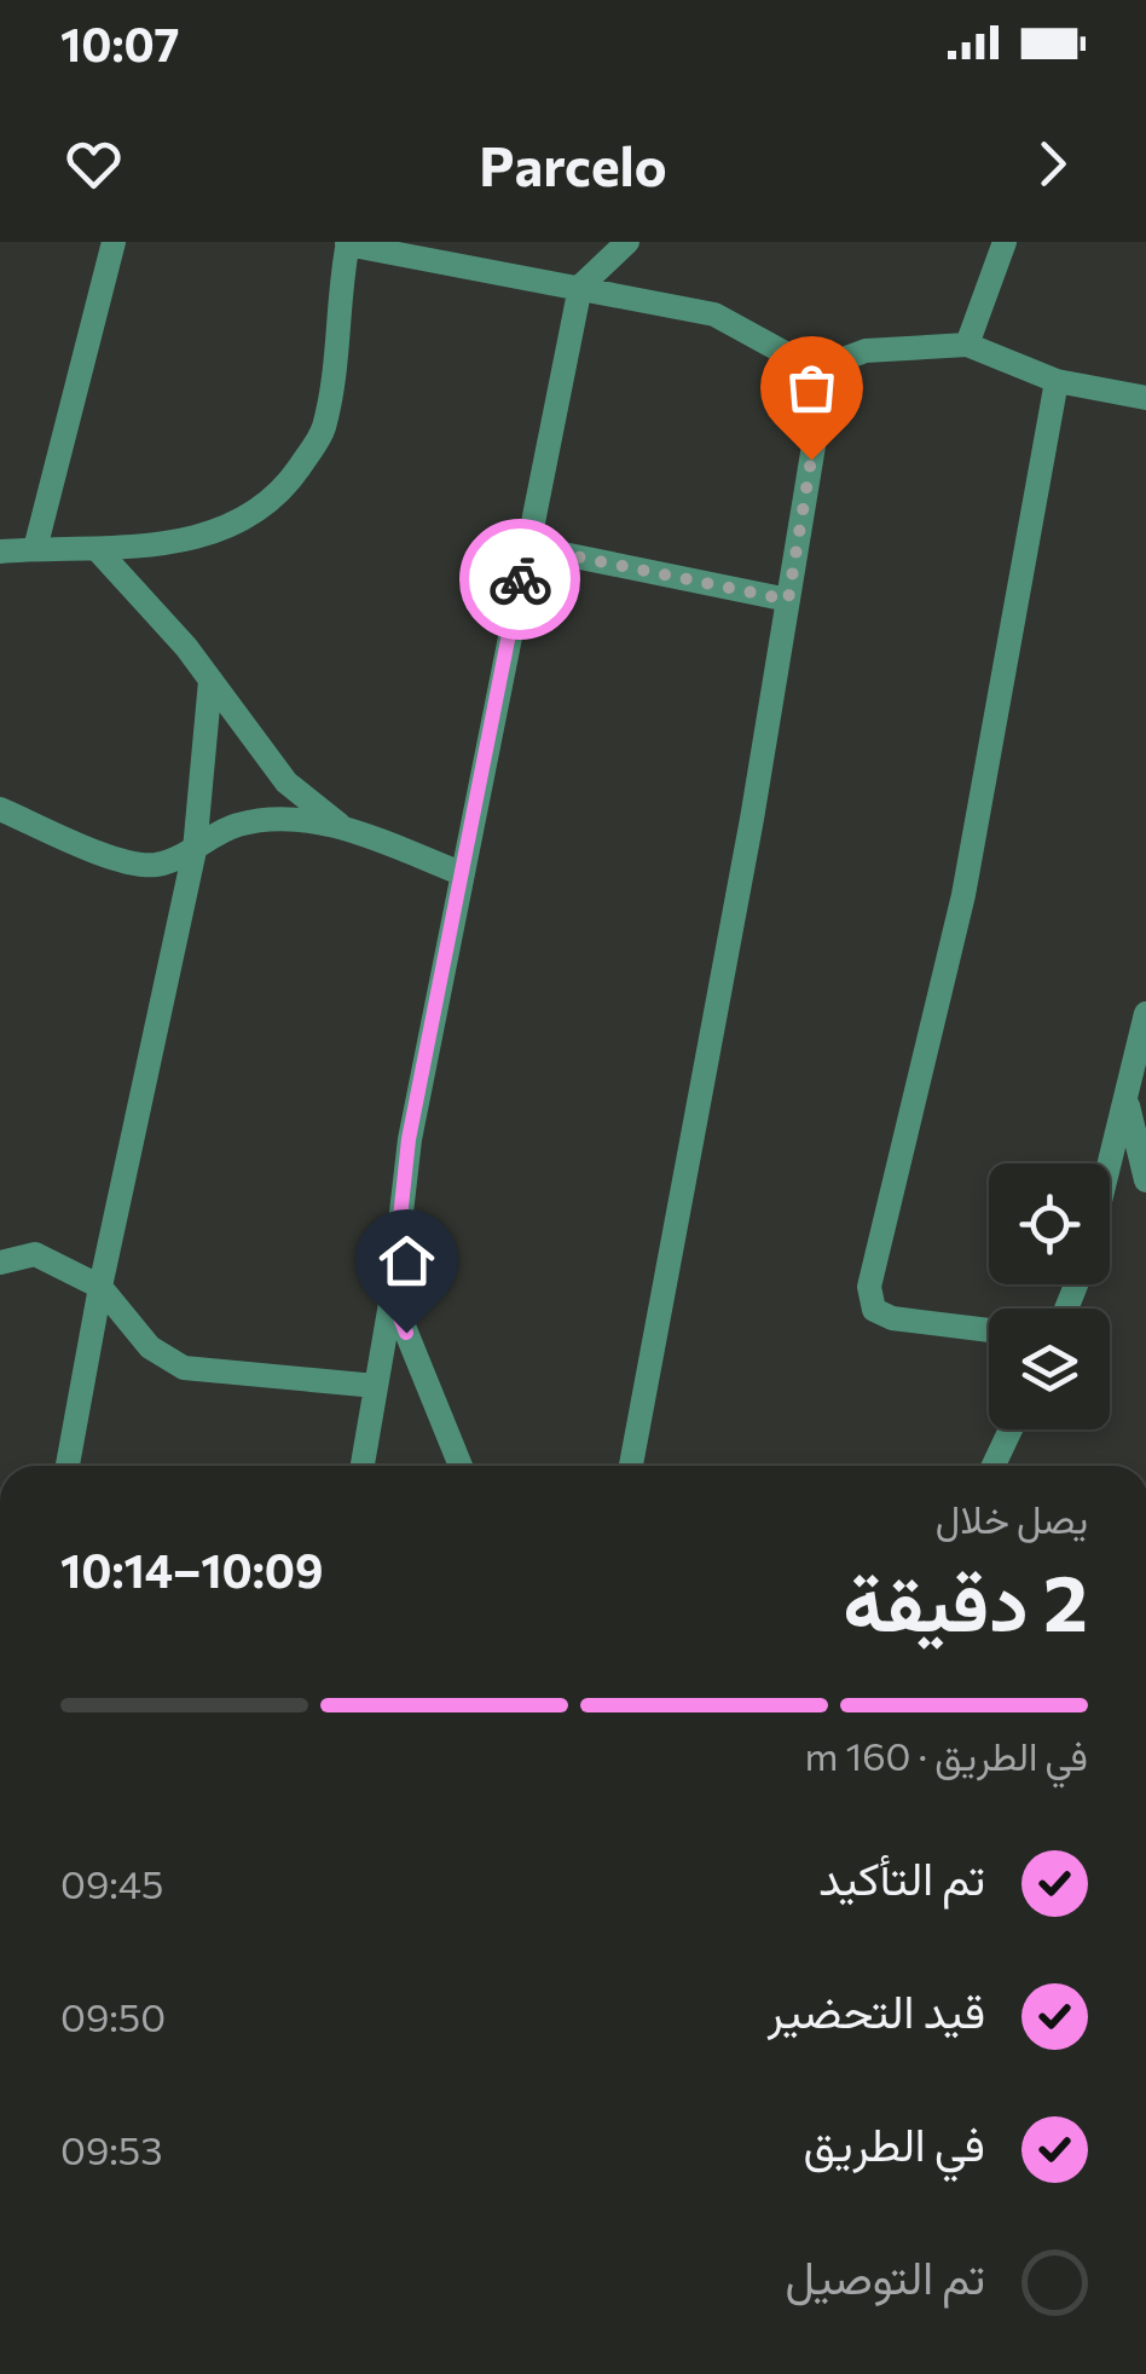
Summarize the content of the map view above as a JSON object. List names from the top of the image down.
{
  "page": {
    "status": "10:07",
    "header": "Parcelo",
    "heading": ["2 دقيقة", "يصل خلال", "10:09–10:14"],
    "bar": "في الطريق · 160 m",
    "list": [
      ["تم التأكيد", "09:45"],
      ["قيد التحضير", "09:50"],
      ["في الطريق", "09:53"],
      "تم التوصيل"
    ]
  }
}
